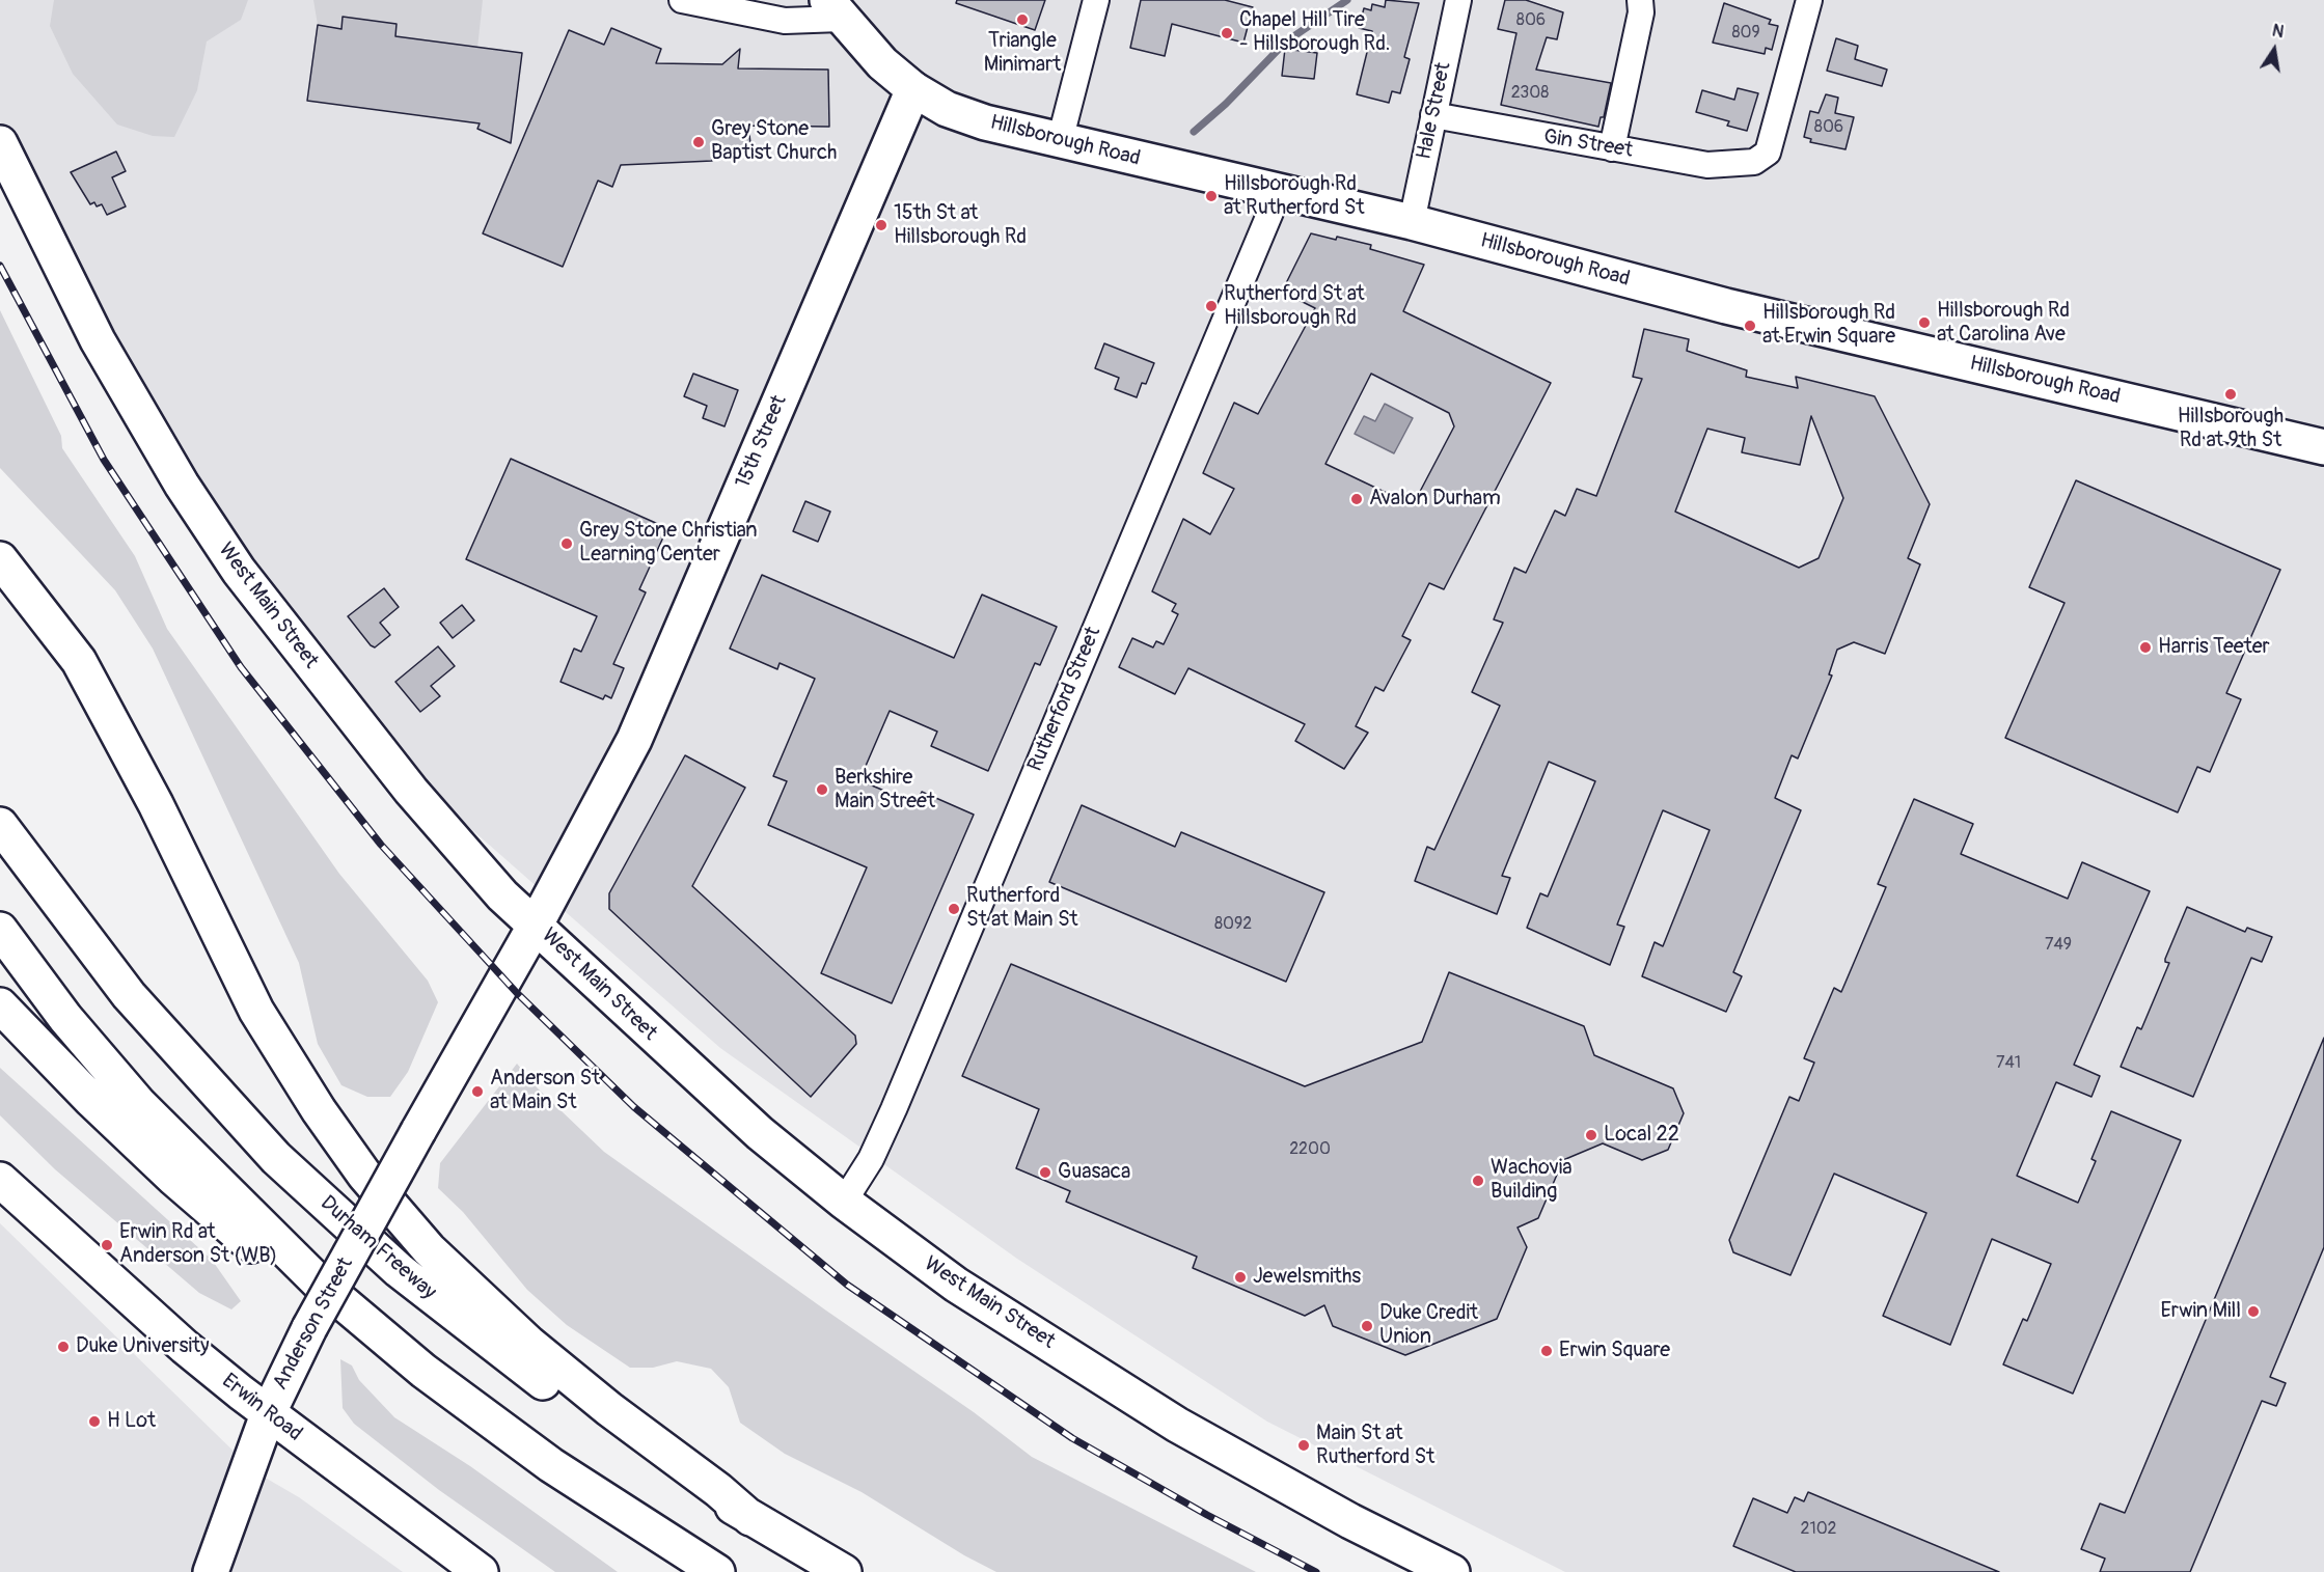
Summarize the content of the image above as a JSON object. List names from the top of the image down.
{
  "streets": {
    "main road": [
      "Hillsborough Road",
      "15th Street",
      "West Main Street",
      "Durham Freeway",
      "Anderson Street",
      "Erwin Road"
    ],
    "street": ["Hale Street", "Gin Street", "Rutherford Street"]
  },
  "crossings": [
    ["Hale Street", "Hillsborough Road"],
    ["Hale Street", "Gin Street"],
    ["Hillsborough Road", "15th Street"],
    ["Hillsborough Road", "Rutherford Street"],
    ["15th Street", "West Main Street"],
    ["15th Street", "Anderson Street"],
    ["West Main Street", "Rutherford Street"],
    ["West Main Street", "Anderson Street"],
    ["Anderson Street", "Erwin Road"]
  ],
  "places": [
    "Triangle Minimart",
    "Chapel Hill Tire - Hillsborough Rd.",
    "Grey Stone Baptist Church",
    "Hillsborough Rd at Rutherford St",
    "15th St at Hillsborough Rd",
    "Rutherford St at Hillsborough Rd",
    "Hillsborough Rd at Carolina Ave",
    "Hillsborough Rd at Erwin Square",
    "Hillsborough Rd at 9th St",
    "Avalon Durham",
    "Grey Stone Christian Learning Center",
    "Harris Teeter",
    "Berkshire Main Street",
    "Rutherford St at Main St",
    "Anderson St at Main St",
    "Local 22",
    "Guasaca",
    "Wachovia Building",
    "Erwin Rd at Anderson St (WB)",
    "Jewelsmiths",
    "Erwin Mill",
    "Duke Credit Union",
    "Duke University",
    "Erwin Square",
    "H Lot",
    "Main St at Rutherford St"
  ],
  "house_numbers": [
    "806",
    "809",
    "2308",
    "806",
    "8092",
    "749",
    "741",
    "2200",
    "2102"
  ],
  "north": "top"
}
